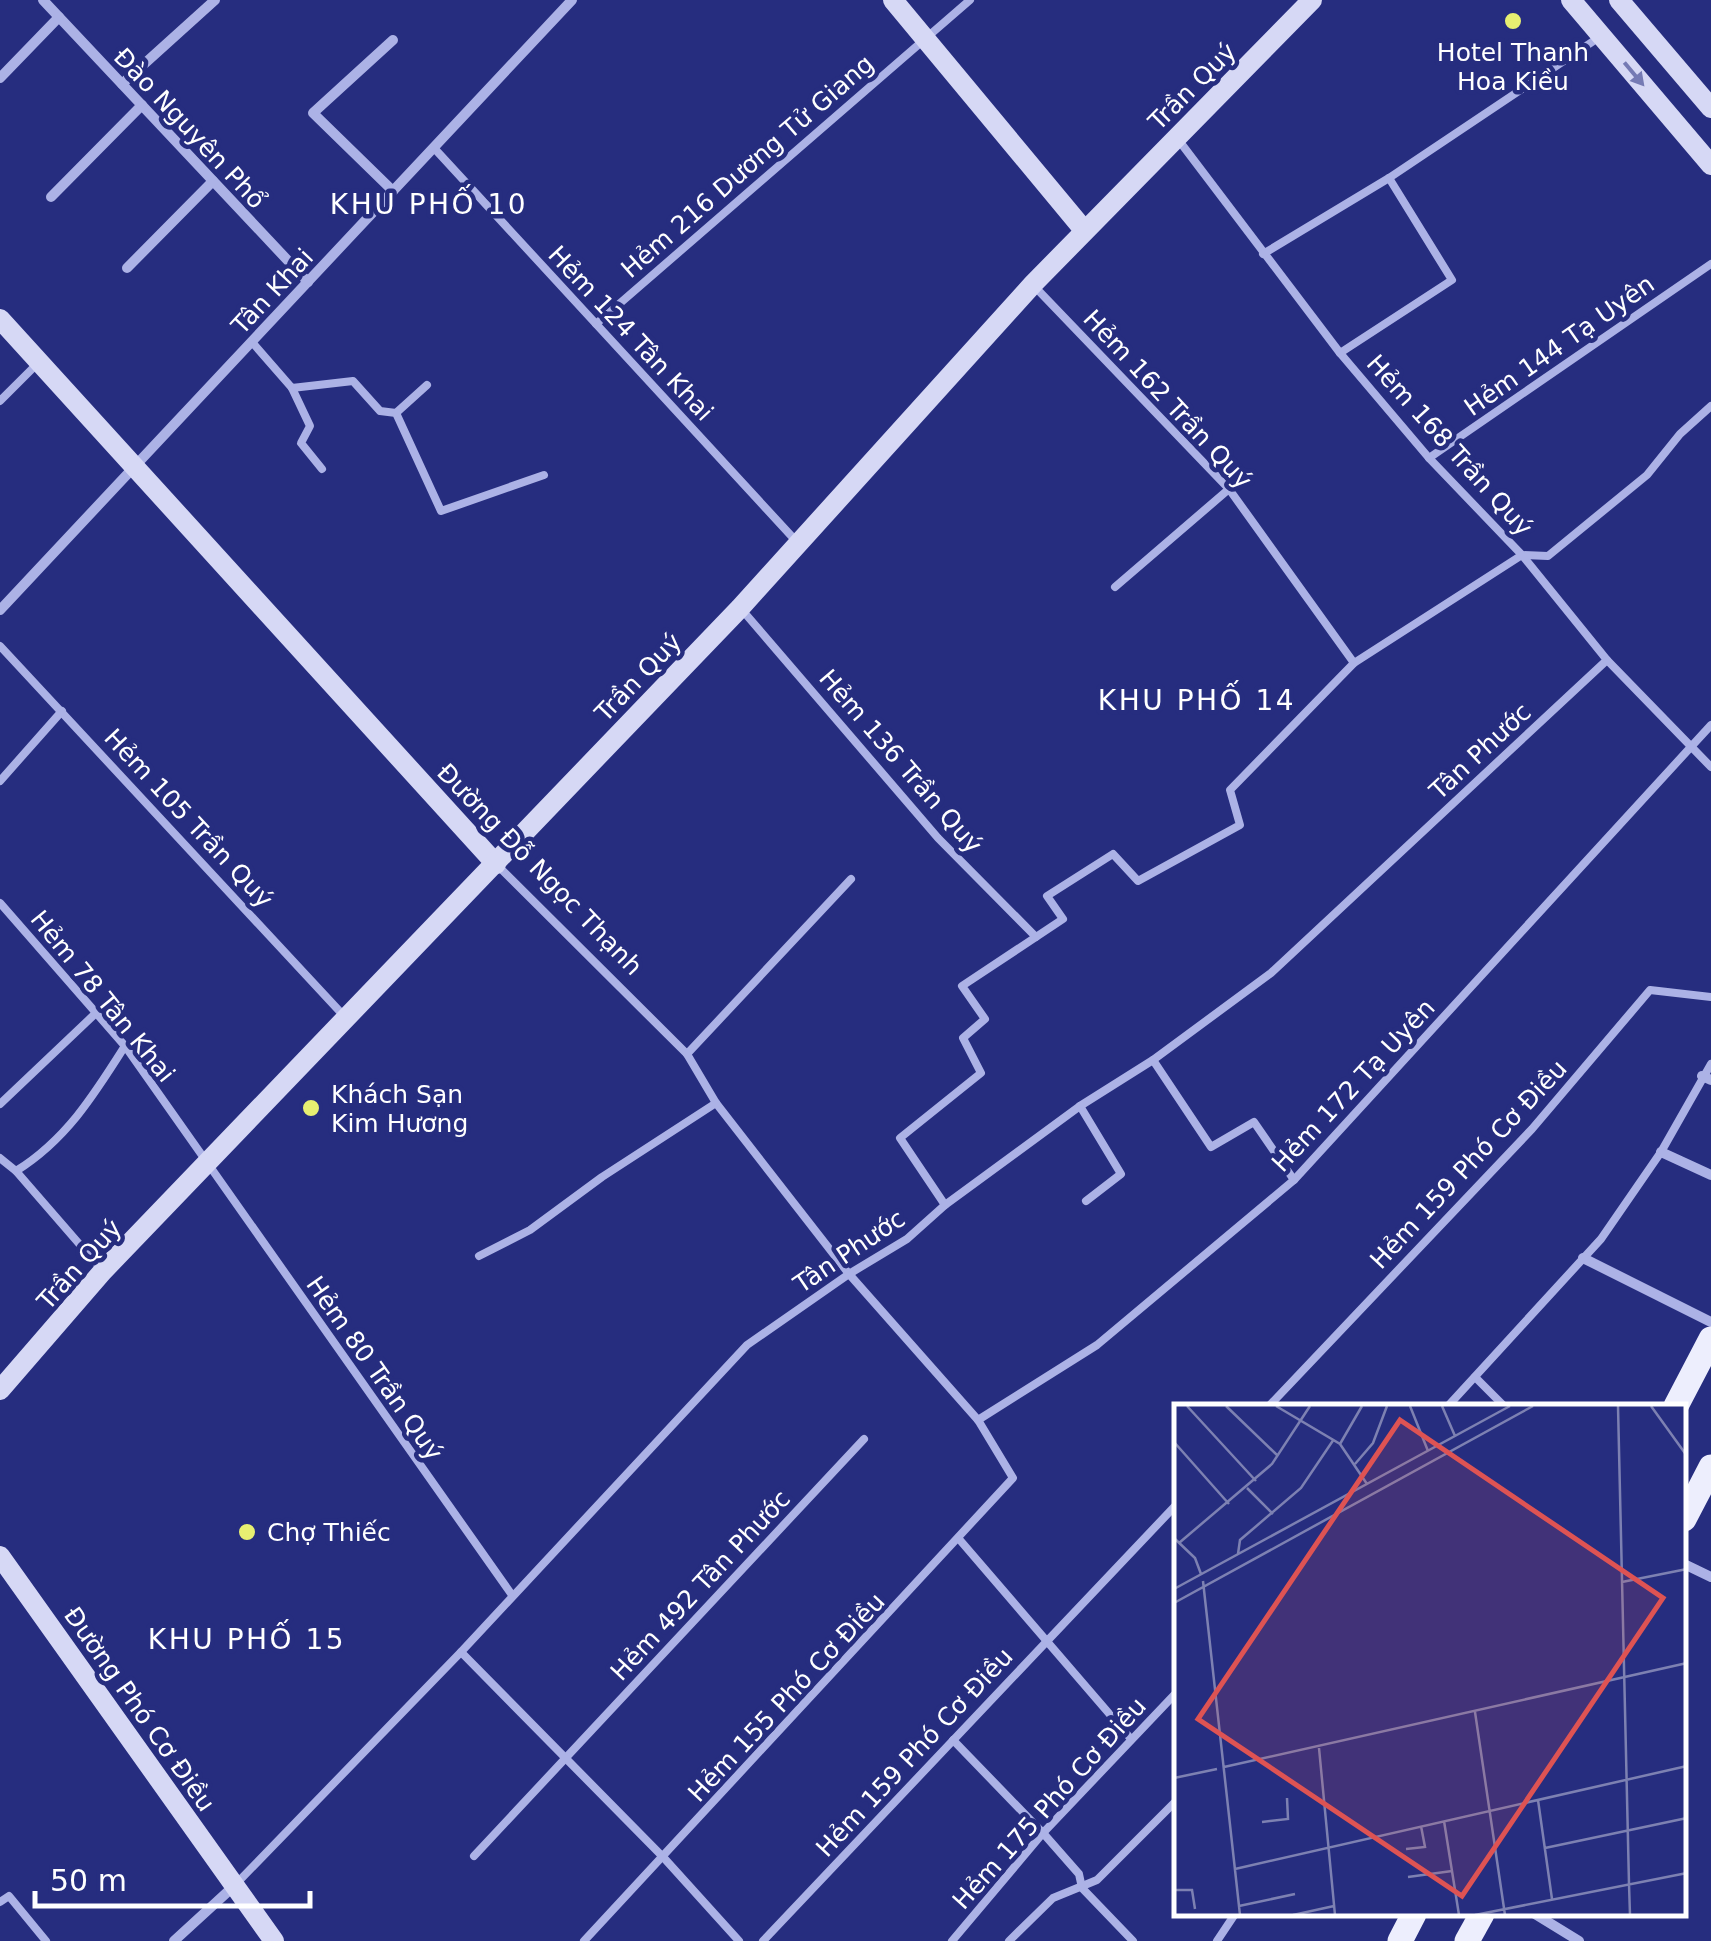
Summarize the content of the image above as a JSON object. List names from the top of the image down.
{
  "streets": {
    "street": [
      "Trần Quý",
      "Đào Nguyên Phổ",
      "Tân Khai",
      "Tân Phước",
      "Đường Đỗ Ngọc Thạnh",
      "Đường Phó Cơ Điều"
    ],
    "lane": [
      "Hẻm 216 Dương Tử Giang",
      "Hẻm 124 Tân Khai",
      "Hẻm 144 Tạ Uyên",
      "Hẻm 162 Trần Quý",
      "Hẻm 168 Trần Quý",
      "Hẻm 136 Trần Quý",
      "Hẻm 105 Trần Quý",
      "Hẻm 78 Tân Khai",
      "Hẻm 172 Tạ Uyên",
      "Hẻm 159 Phó Cơ Điều",
      "Hẻm 80 Trần Quý",
      "Hẻm 492 Tân Phước",
      "Hẻm 155 Phó Cơ Điều",
      "Hẻm 175 Phó Cơ Điều"
    ]
  },
  "crossings": [
    ["Trần Quý", "Hẻm 124 Tân Khai"],
    ["Trần Quý", "Hẻm 162 Trần Quý"],
    ["Trần Quý", "Hẻm 168 Trần Quý"],
    ["Trần Quý", "Hẻm 136 Trần Quý"],
    ["Trần Quý", "Hẻm 105 Trần Quý"],
    ["Trần Quý", "Đường Đỗ Ngọc Thạnh"],
    ["Trần Quý", "Hẻm 78 Tân Khai"],
    ["Trần Quý", "Hẻm 80 Trần Quý"],
    ["Đào Nguyên Phổ", "Tân Khai"],
    ["Hẻm 216 Dương Tử Giang", "Hẻm 124 Tân Khai"],
    ["Tân Khai", "Hẻm 124 Tân Khai"],
    ["Tân Khai", "Đường Đỗ Ngọc Thạnh"],
    ["Hẻm 144 Tạ Uyên", "Hẻm 168 Trần Quý"],
    ["Hẻm 168 Trần Quý", "Tân Phước"],
    ["Hẻm 168 Trần Quý", "Hẻm 172 Tạ Uyên"],
    ["Tân Phước", "Đường Đỗ Ngọc Thạnh"],
    ["Tân Phước", "Hẻm 80 Trần Quý"],
    ["Tân Phước", "Đường Phó Cơ Điều"],
    ["Đường Đỗ Ngọc Thạnh", "Hẻm 172 Tạ Uyên"],
    ["Đường Đỗ Ngọc Thạnh", "Hẻm 155 Phó Cơ Điều"],
    ["Hẻm 78 Tân Khai", "Hẻm 80 Trần Quý"]
  ],
  "districts": ["KHU PHỐ 10", "KHU PHỐ 14", "KHU PHỐ 15"],
  "places": ["Hotel Thanh Hoa Kiều", "Khách Sạn Kim Hương", "Chợ Thiếc"],
  "scale_bar": "50 m"
}
